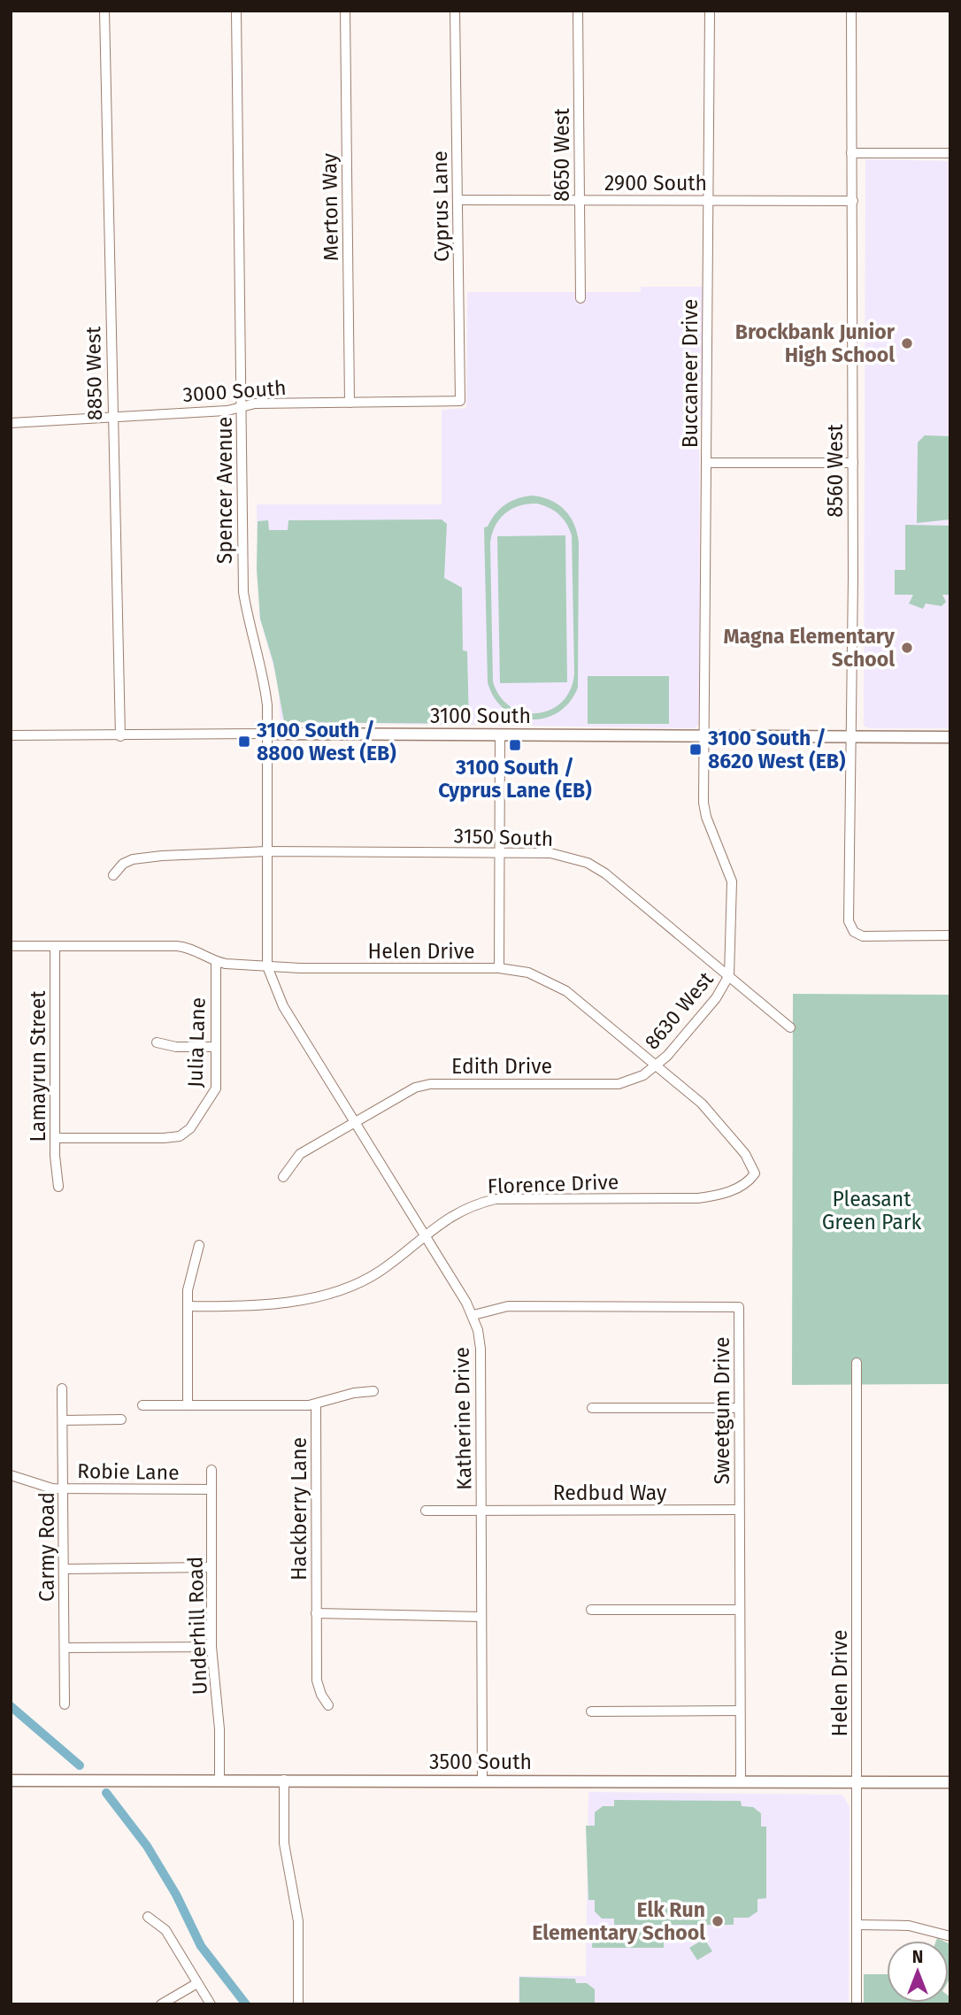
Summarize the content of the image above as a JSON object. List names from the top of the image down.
{
  "streets": {
    "street": [
      "8650 West",
      "2900 South",
      "Cyprus Lane",
      "Merton Way",
      "8850 West",
      "Buccaneer Drive",
      "3000 South",
      "8560 West",
      "Spencer Avenue",
      "3100 South",
      "3150 South",
      "Helen Drive",
      "8630 West",
      "Julia Lane",
      "Lamayrun Street",
      "Edith Drive",
      "Florence Drive",
      "Sweetgum Drive",
      "Katherine Drive",
      "Robie Lane",
      "Redbud Way",
      "Hackberry Lane",
      "Carmy Road",
      "Underhill Road",
      "3500 South"
    ]
  },
  "crossings": [
    ["8650 West", "2900 South"],
    ["2900 South", "Cyprus Lane"],
    ["2900 South", "Buccaneer Drive"],
    ["2900 South", "8560 West"],
    ["Cyprus Lane", "3000 South"],
    ["Merton Way", "3000 South"],
    ["8850 West", "3000 South"],
    ["8850 West", "3100 South"],
    ["Buccaneer Drive", "3100 South"],
    ["Buccaneer Drive", "3150 South"],
    ["Buccaneer Drive", "8630 West"],
    ["3000 South", "Spencer Avenue"],
    ["8560 West", "3100 South"],
    ["Spencer Avenue", "3100 South"],
    ["Spencer Avenue", "3150 South"],
    ["Spencer Avenue", "Helen Drive"],
    ["Spencer Avenue", "Katherine Drive"],
    ["3150 South", "8630 West"],
    ["Helen Drive", "8630 West"],
    ["Helen Drive", "Julia Lane"],
    ["Helen Drive", "Lamayrun Street"],
    ["Helen Drive", "Edith Drive"],
    ["Helen Drive", "Florence Drive"],
    ["Helen Drive", "Katherine Drive"],
    ["Helen Drive", "3500 South"],
    ["8630 West", "Edith Drive"],
    ["Julia Lane", "Lamayrun Street"],
    ["Edith Drive", "Katherine Drive"],
    ["Florence Drive", "Katherine Drive"],
    ["Sweetgum Drive", "Katherine Drive"],
    ["Sweetgum Drive", "Redbud Way"],
    ["Sweetgum Drive", "3500 South"],
    ["Katherine Drive", "Redbud Way"],
    ["Katherine Drive", "3500 South"],
    ["Robie Lane", "Carmy Road"],
    ["Robie Lane", "Underhill Road"],
    ["Underhill Road", "3500 South"]
  ],
  "parks": ["Pleasant Green Park"],
  "places": {
    "other": ["Brockbank Junior High School", "Magna Elementary School", "Elk Run Elementary School"],
    "transit": ["3100 South / 8800 West (EB)", "3100 South / Cyprus Lane (EB)", "3100 South / 8620 West (EB)"]
  },
  "north": "top"
}
